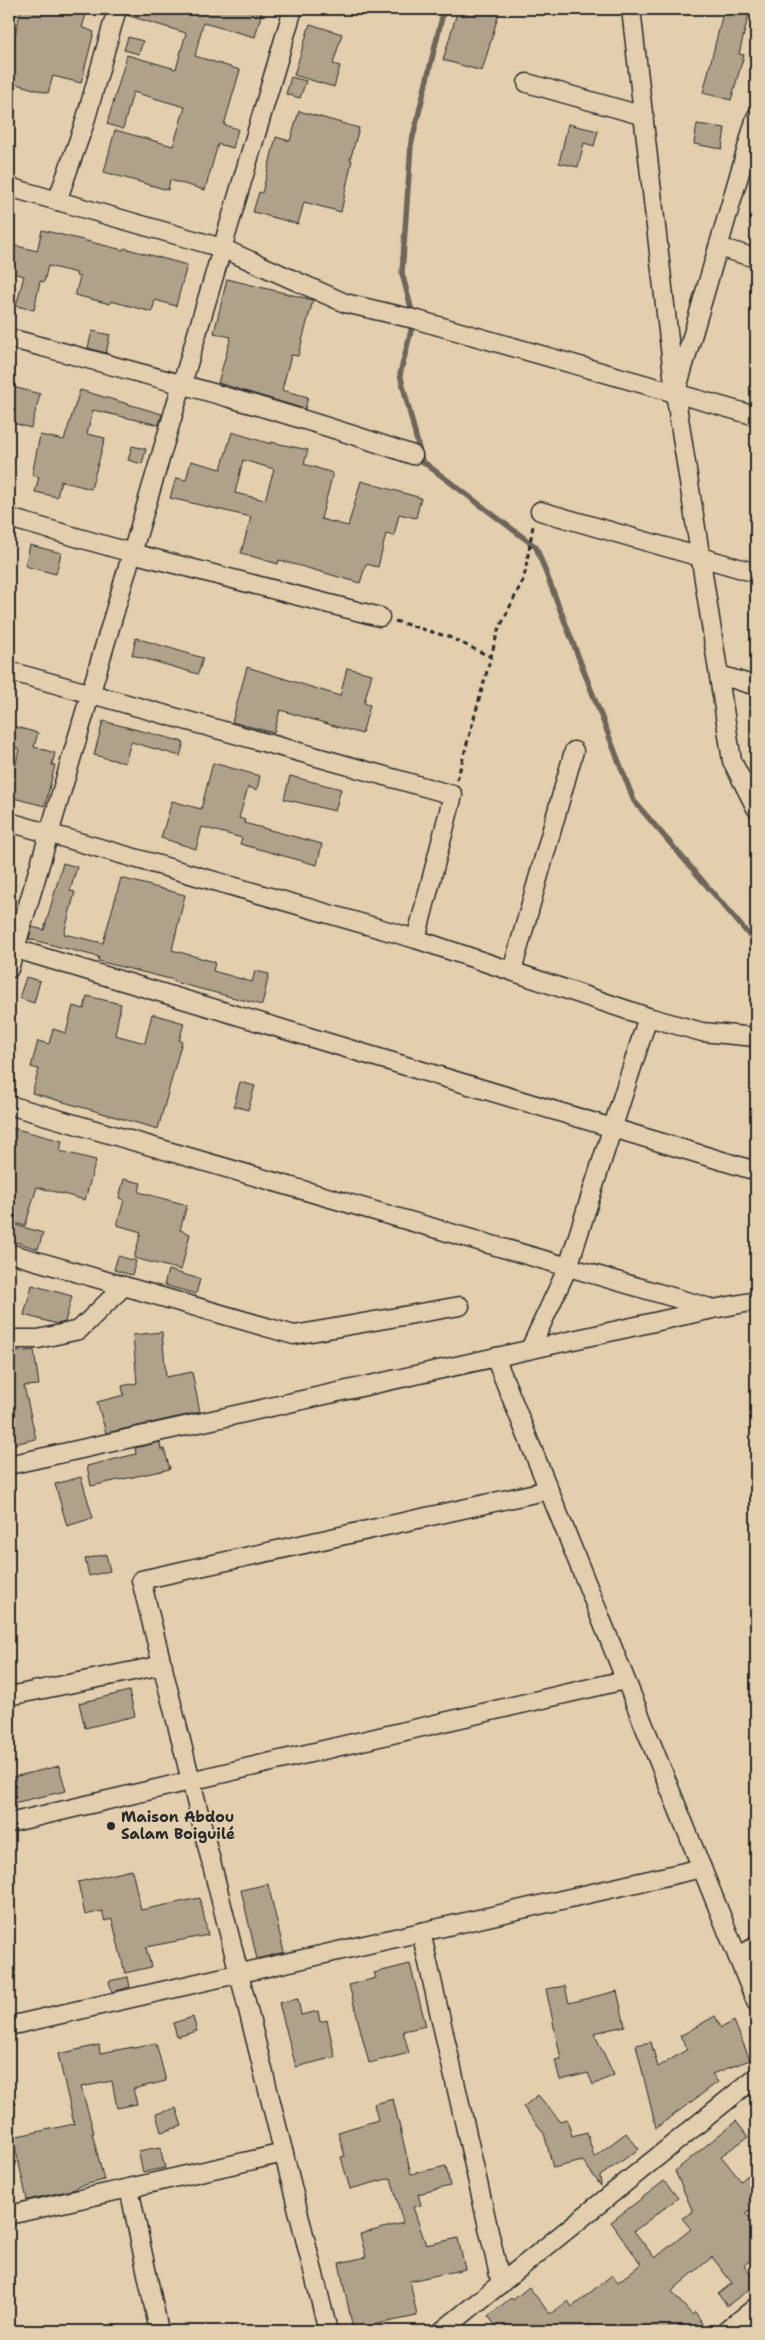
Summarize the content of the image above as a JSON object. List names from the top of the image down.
{
  "places": ["Maison Abdou Salam Boiguilé"]
}
